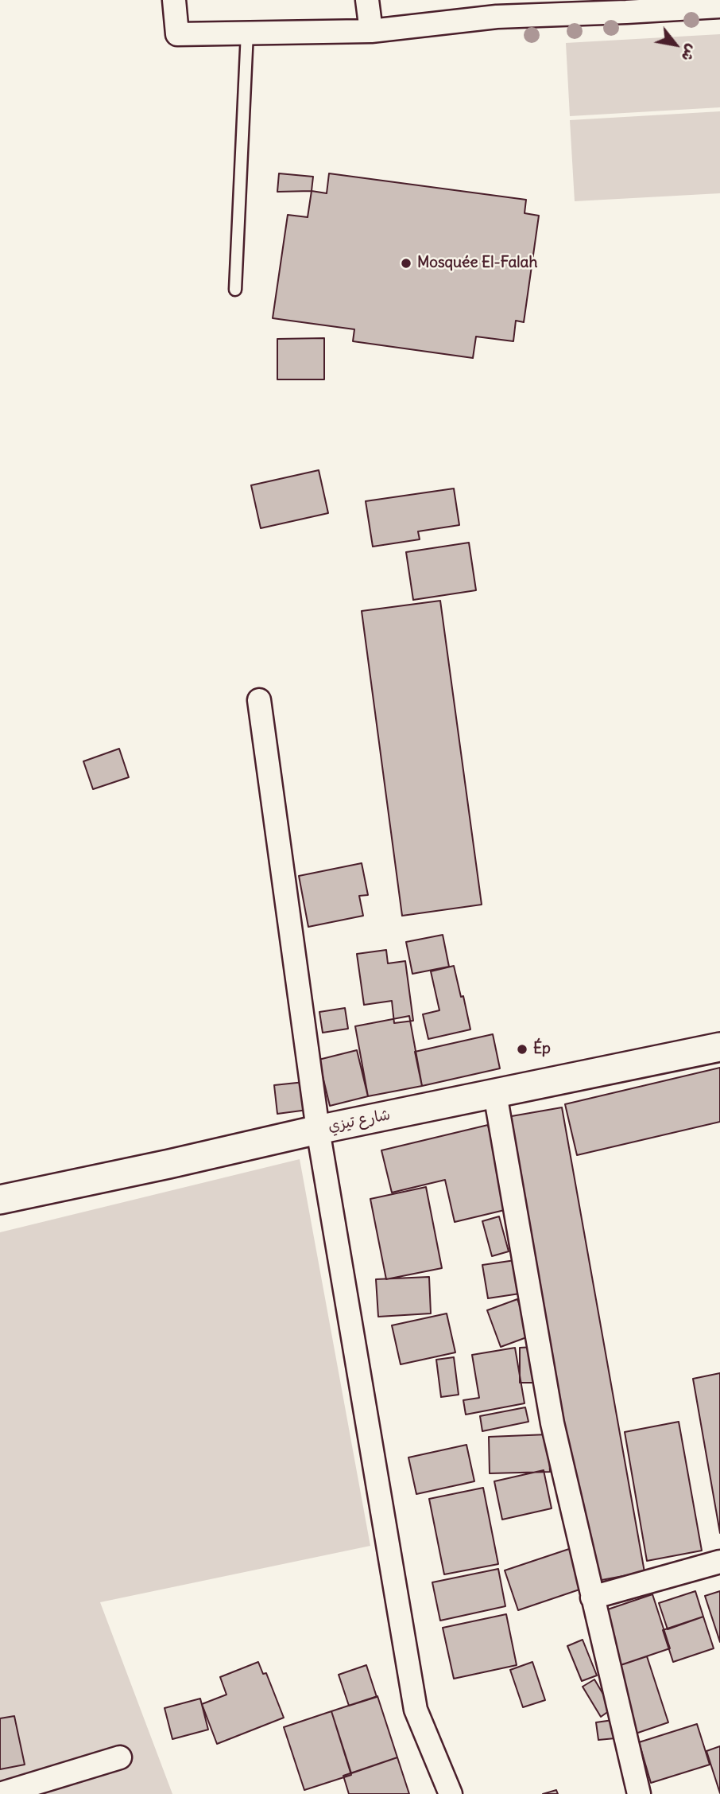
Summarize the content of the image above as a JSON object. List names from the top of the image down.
{
  "streets": {
    "street": ["شارع تيزي"]
  },
  "places": ["Mosquée El-Falah", "Ép"],
  "north": "bottom right"
}
